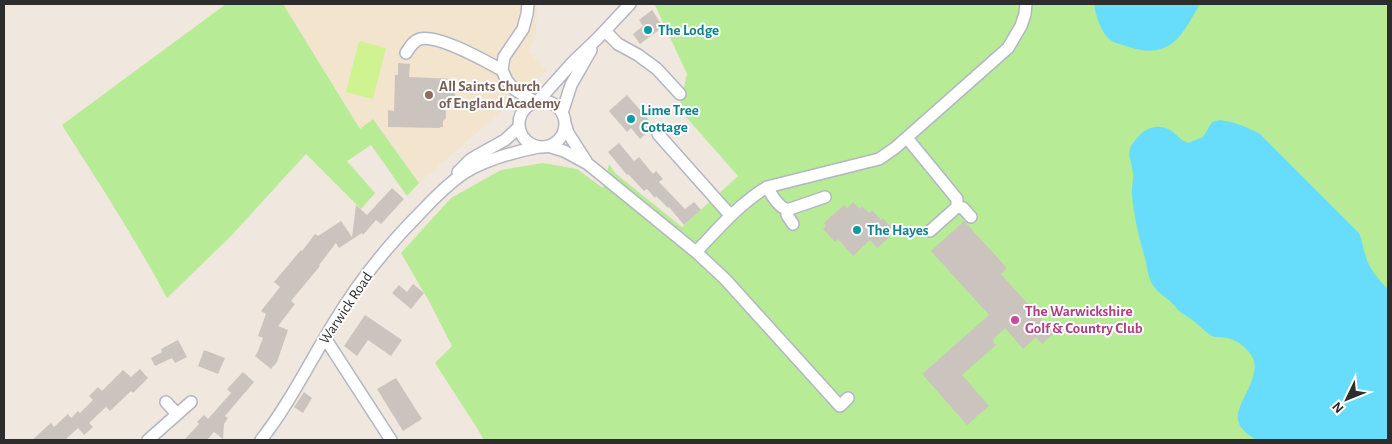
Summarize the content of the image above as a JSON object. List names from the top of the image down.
{
  "streets": {
    "street": ["Warwick Road"]
  },
  "places": [
    "The Lodge",
    "All Saints Church of England Academy",
    "Lime Tree Cottage",
    "The Hayes",
    "The Warwickshire Golf & Country Club"
  ],
  "north": "bottom left"
}
